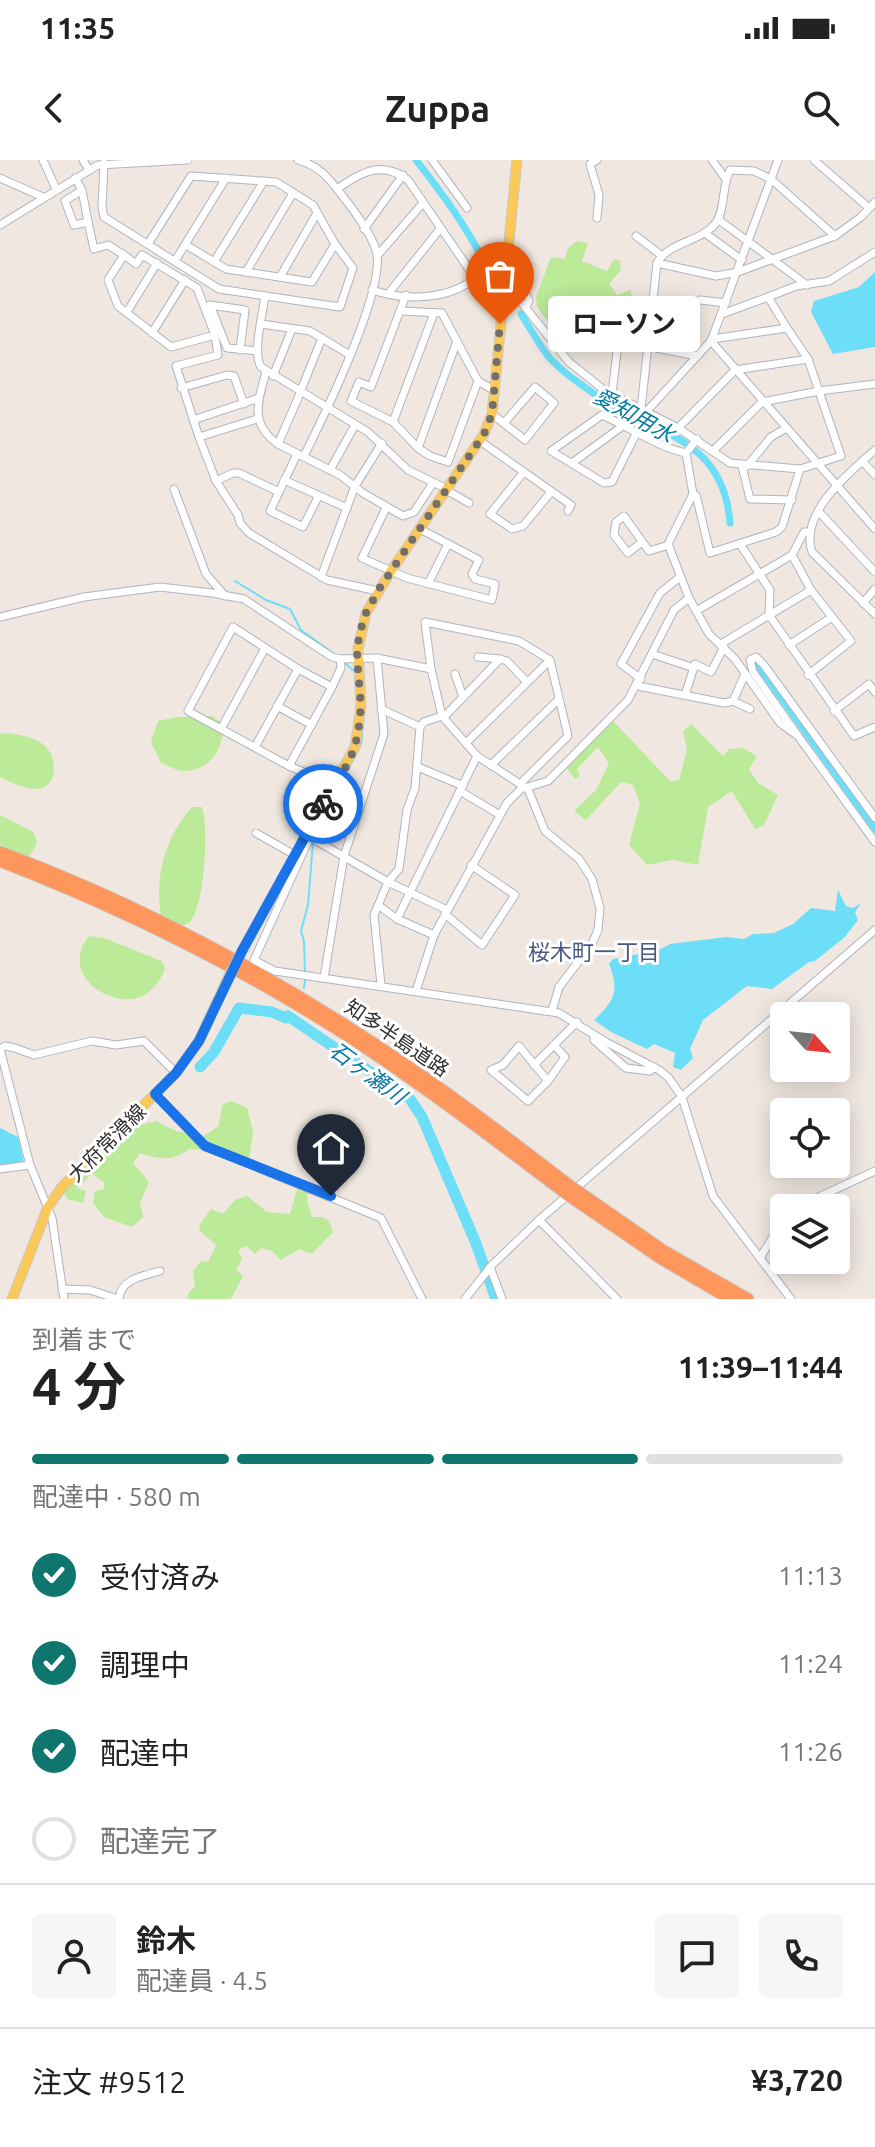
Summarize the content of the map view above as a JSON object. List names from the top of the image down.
{
  "streets": {
    "highway": ["知多半島道路"],
    "main road": ["大府常滑線"]
  },
  "districts": ["桜木町一丁目"],
  "water": ["愛知用水", "石ヶ瀬川"],
  "places": ["ローソン"],
  "north": "bottom right",
  "page": {
    "status": "11:35",
    "header": "Zuppa",
    "bubble": "ローソン",
    "heading": ["4 分", "到着まで", "11:39–11:44"],
    "panel": [
      "鈴木",
      "配達員 · 4.5",
      "注文 #9512",
      "¥3,720"
    ],
    "bar": "配達中 · 580 m",
    "list": [
      ["受付済み", "11:13"],
      ["調理中", "11:24"],
      ["配達中", "11:26"],
      "配達完了"
    ]
  }
}
